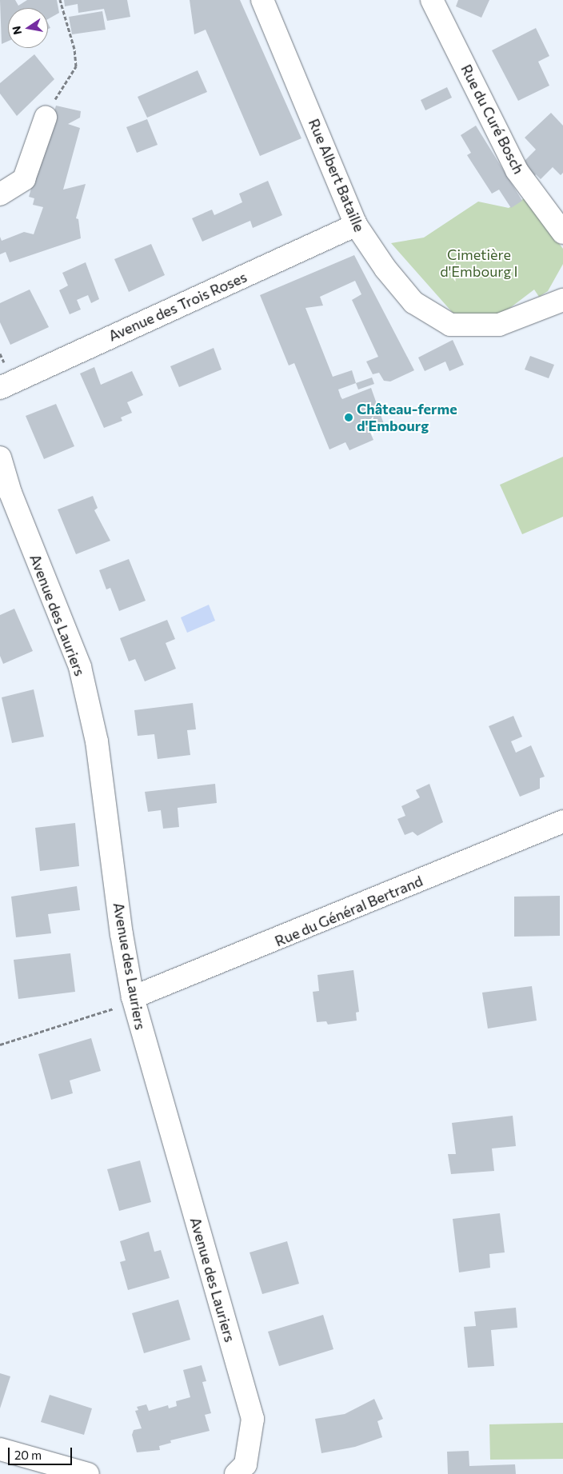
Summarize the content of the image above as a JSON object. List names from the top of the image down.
{
  "streets": {
    "street": [
      "Rue du Curé Bosch",
      "Rue Albert Bataille",
      "Avenue des Trois Roses",
      "Avenue des Lauriers",
      "Rue du Général Bertrand"
    ]
  },
  "crossings": [
    ["Rue Albert Bataille", "Avenue des Trois Roses"],
    ["Avenue des Lauriers", "Rue du Général Bertrand"]
  ],
  "parks": ["Cimetière d'Embourg I"],
  "places": ["Château-ferme d'Embourg"],
  "scale_bar": "20 m",
  "north": "left"
}
